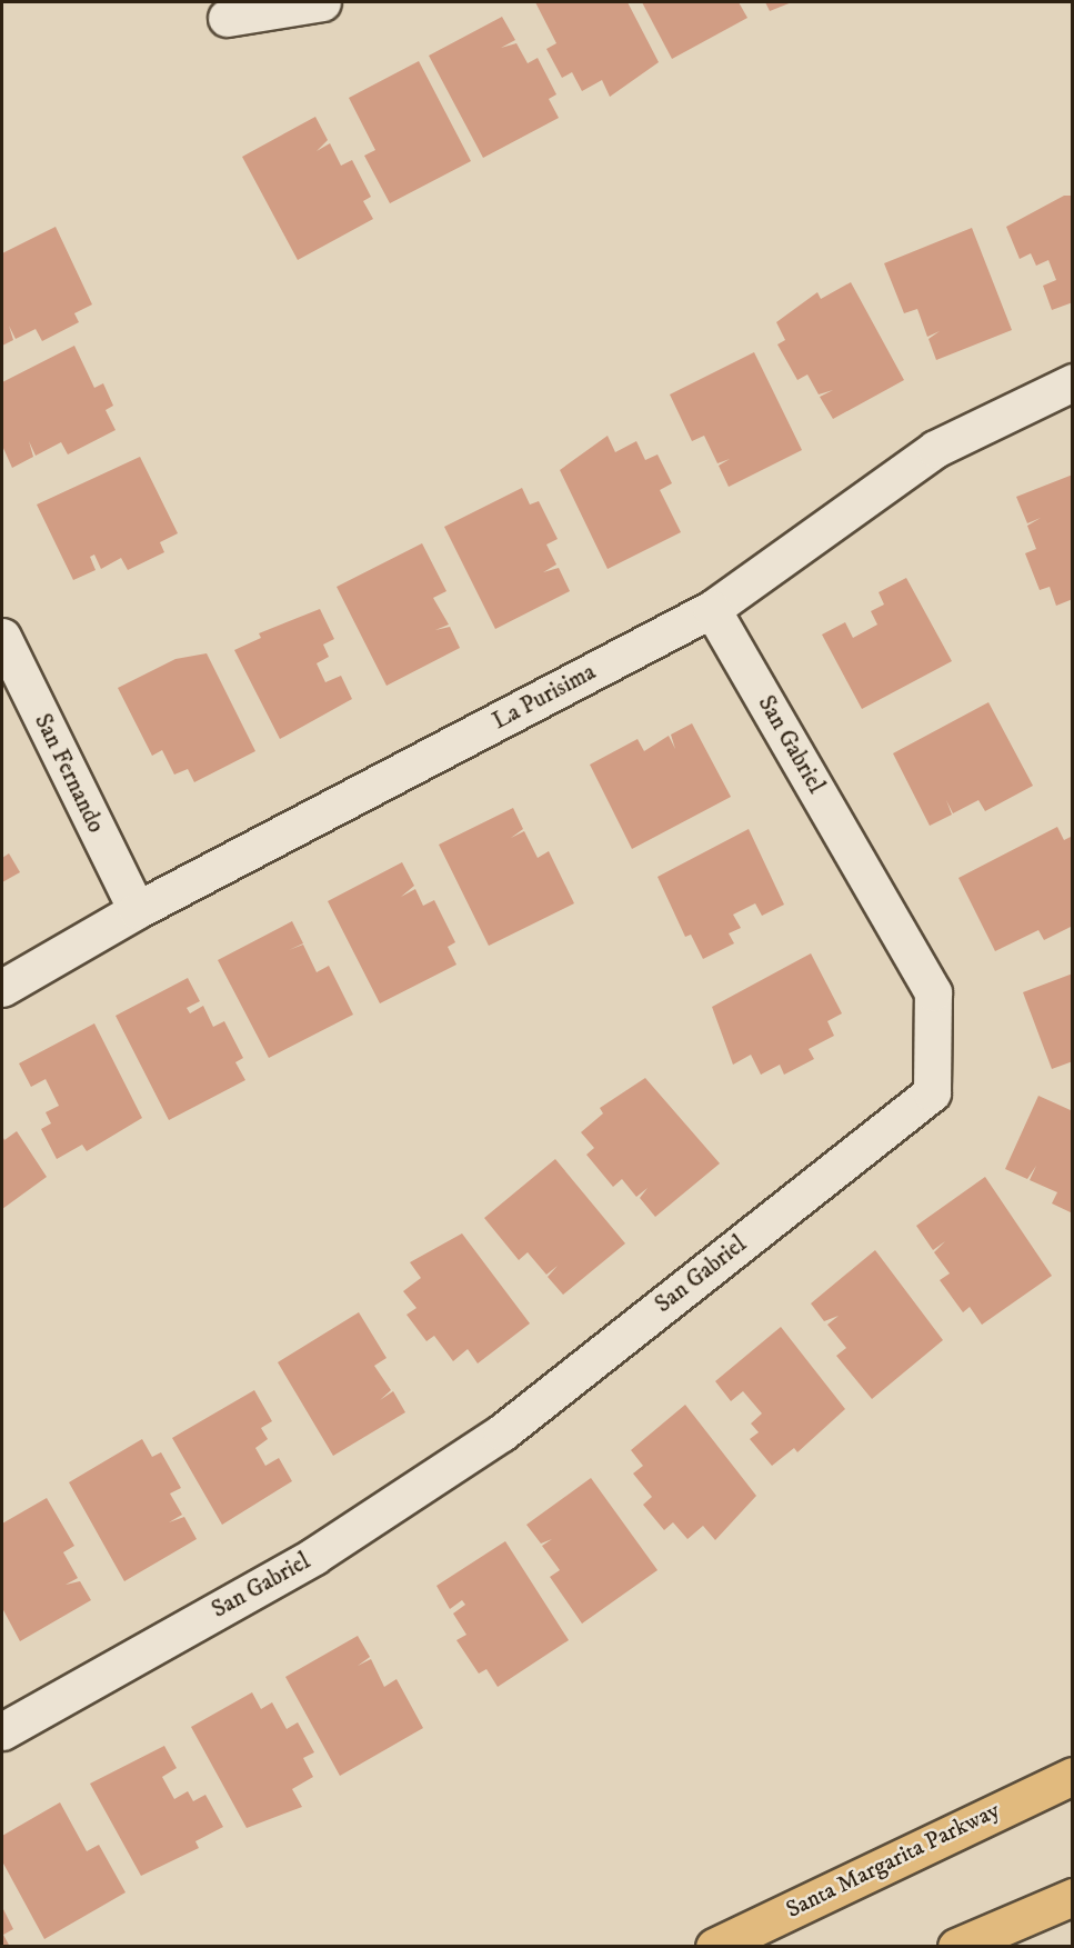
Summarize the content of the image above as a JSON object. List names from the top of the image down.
{
  "streets": {
    "main road": ["Santa Margarita Parkway"],
    "street": ["La Purisima", "San Gabriel", "San Fernando"]
  },
  "crossings": [
    ["La Purisima", "San Gabriel"],
    ["La Purisima", "San Fernando"]
  ]
}
